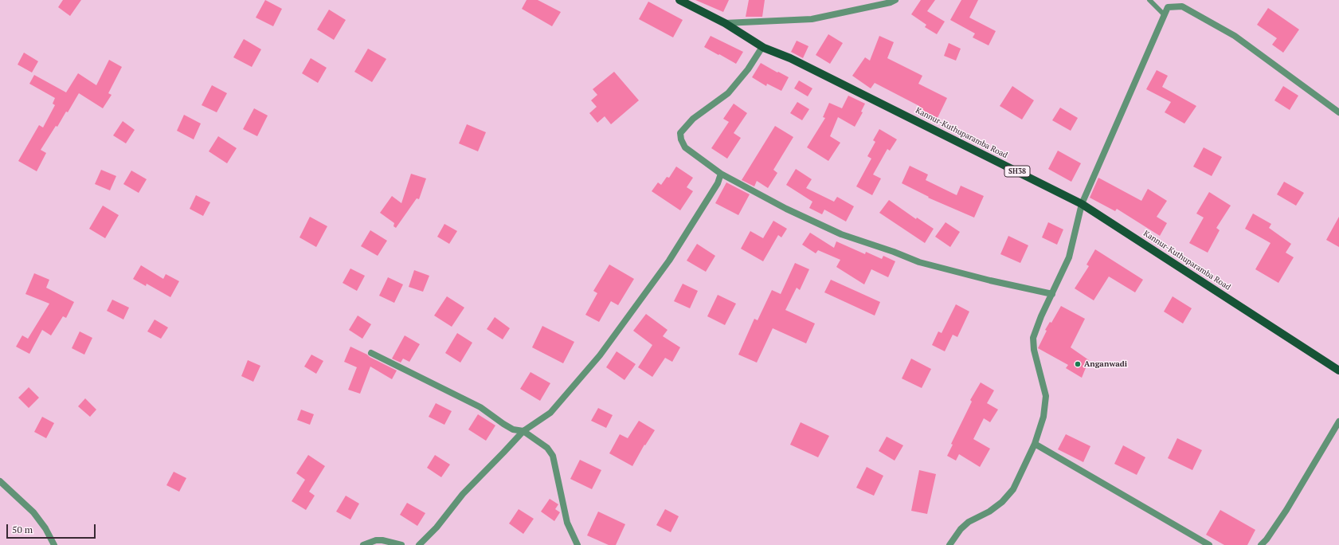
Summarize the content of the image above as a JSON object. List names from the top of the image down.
{
  "streets": {
    "main road": ["Kannur-Kuthuparamba Road", "SH38"]
  },
  "places": ["Anganwadi"],
  "scale_bar": "50 m"
}
